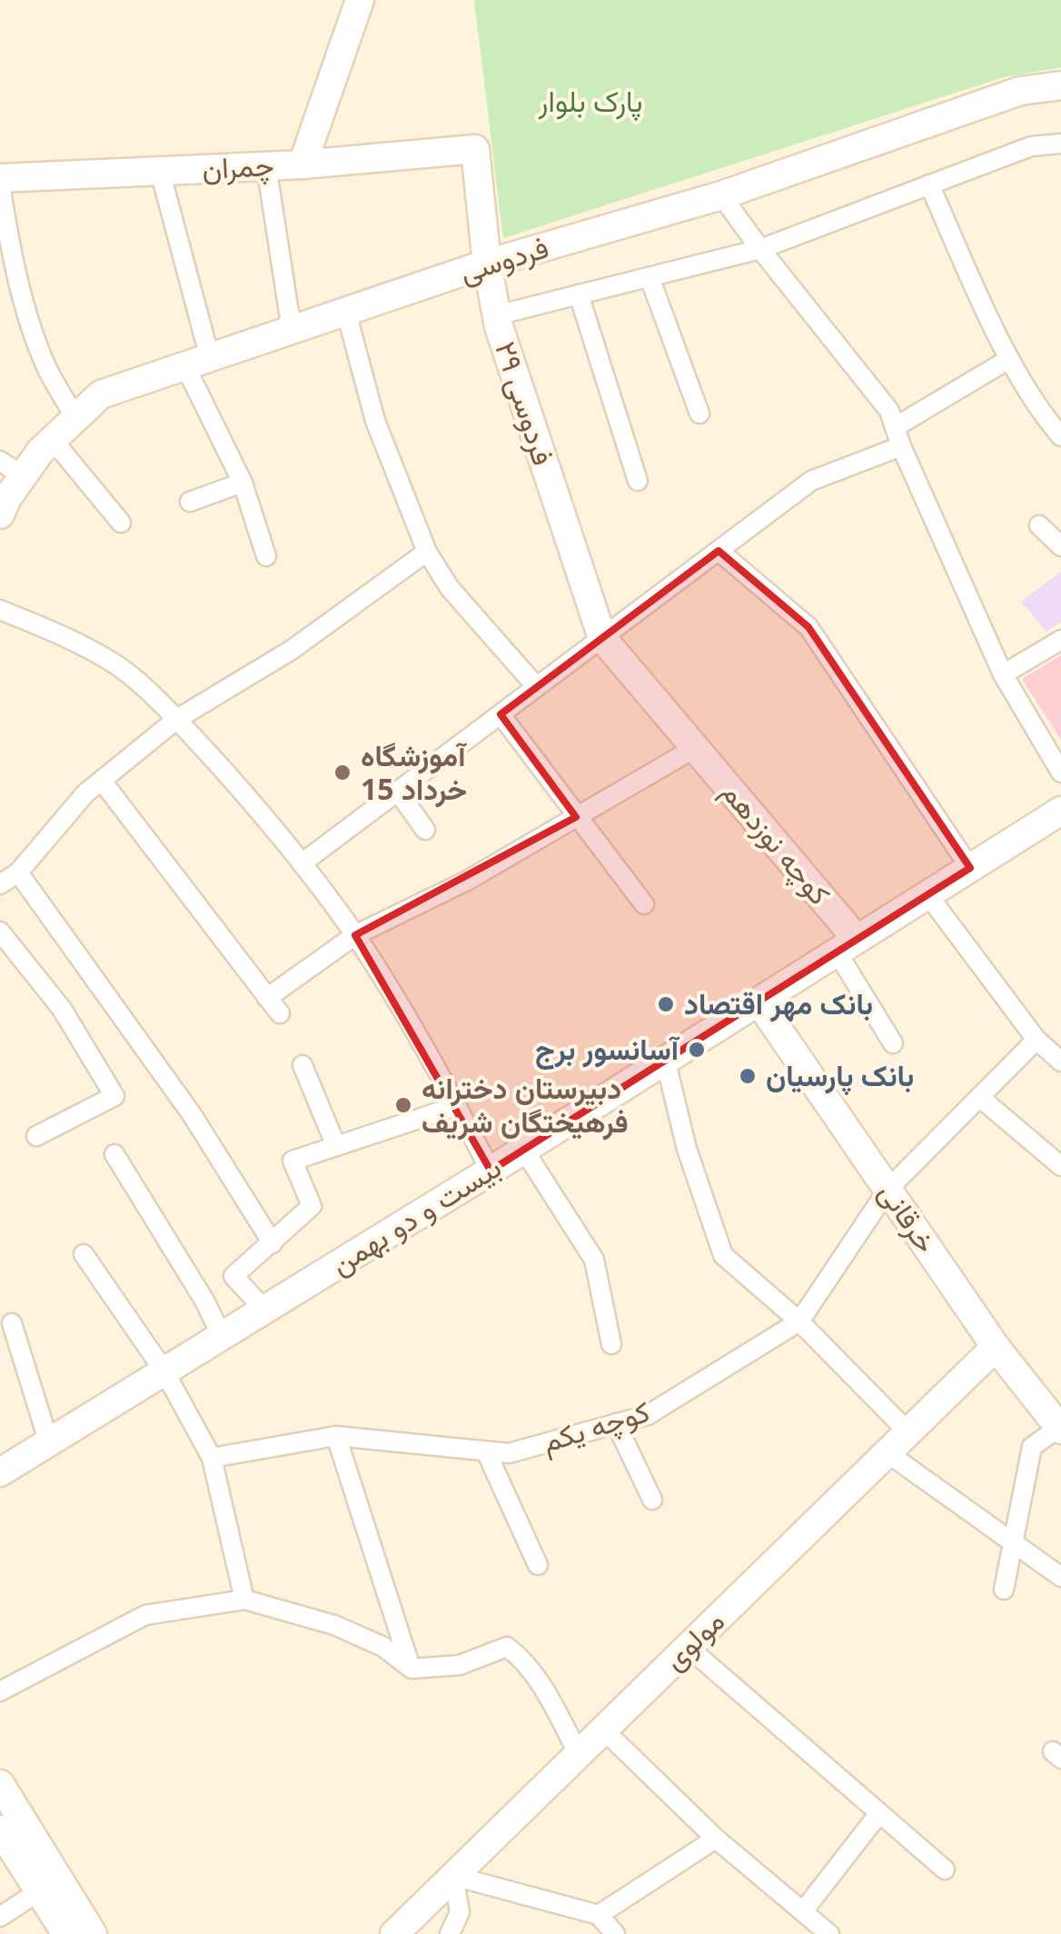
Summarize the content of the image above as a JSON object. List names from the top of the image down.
{
  "streets": {
    "street": [
      "چمران",
      "فردوسی",
      "فردوسی ۲۹",
      "کوچه نوزدهم",
      "بیست و دو بهمن",
      "خرقانی",
      "کوچه یکم",
      "مولوی"
    ]
  },
  "crossings": [
    ["چمران", "فردوسی ۲۹"],
    ["فردوسی", "فردوسی ۲۹"],
    ["فردوسی ۲۹", "کوچه نوزدهم"],
    ["کوچه نوزدهم", "بیست و دو بهمن"],
    ["بیست و دو بهمن", "خرقانی"],
    ["خرقانی", "کوچه یکم"],
    ["خرقانی", "مولوی"]
  ],
  "parks": ["پارک بلوار"],
  "places": [
    "آموزشگاه 15 خرداد",
    "بانک مهر اقتصاد",
    "آسانسور برج",
    "بانک پارسیان",
    "دبیرستان دخترانه فرهیختگان شریف"
  ]
}
